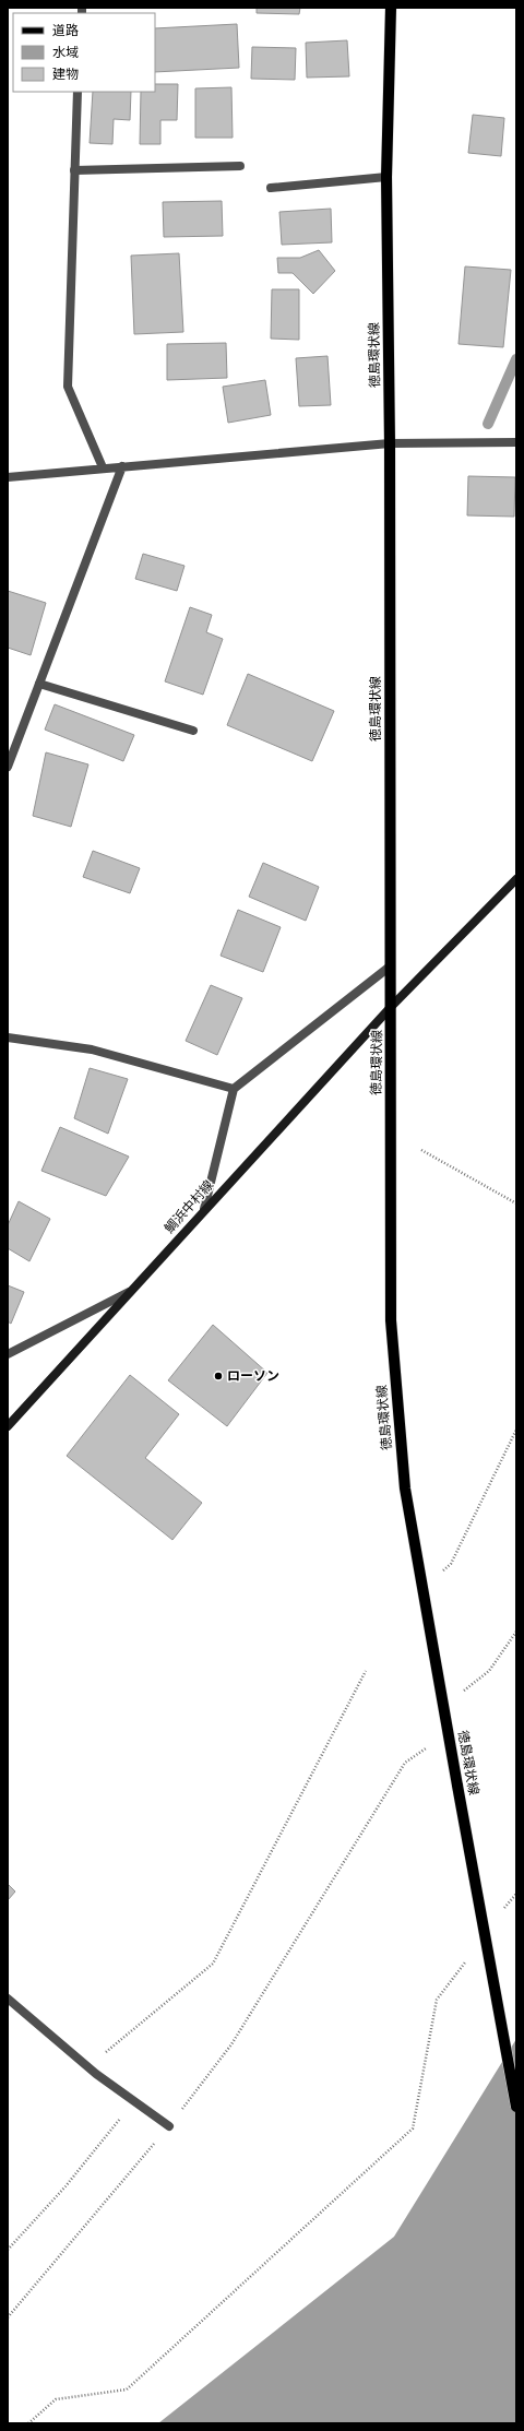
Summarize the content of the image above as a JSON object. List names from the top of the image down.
{
  "streets": {
    "main road": ["徳島環状線", "鯛浜中村線"]
  },
  "crossings": [
    ["徳島環状線", "鯛浜中村線"]
  ],
  "places": ["ローソン"],
  "legend": ["道路", "水域", "建物"]
}
